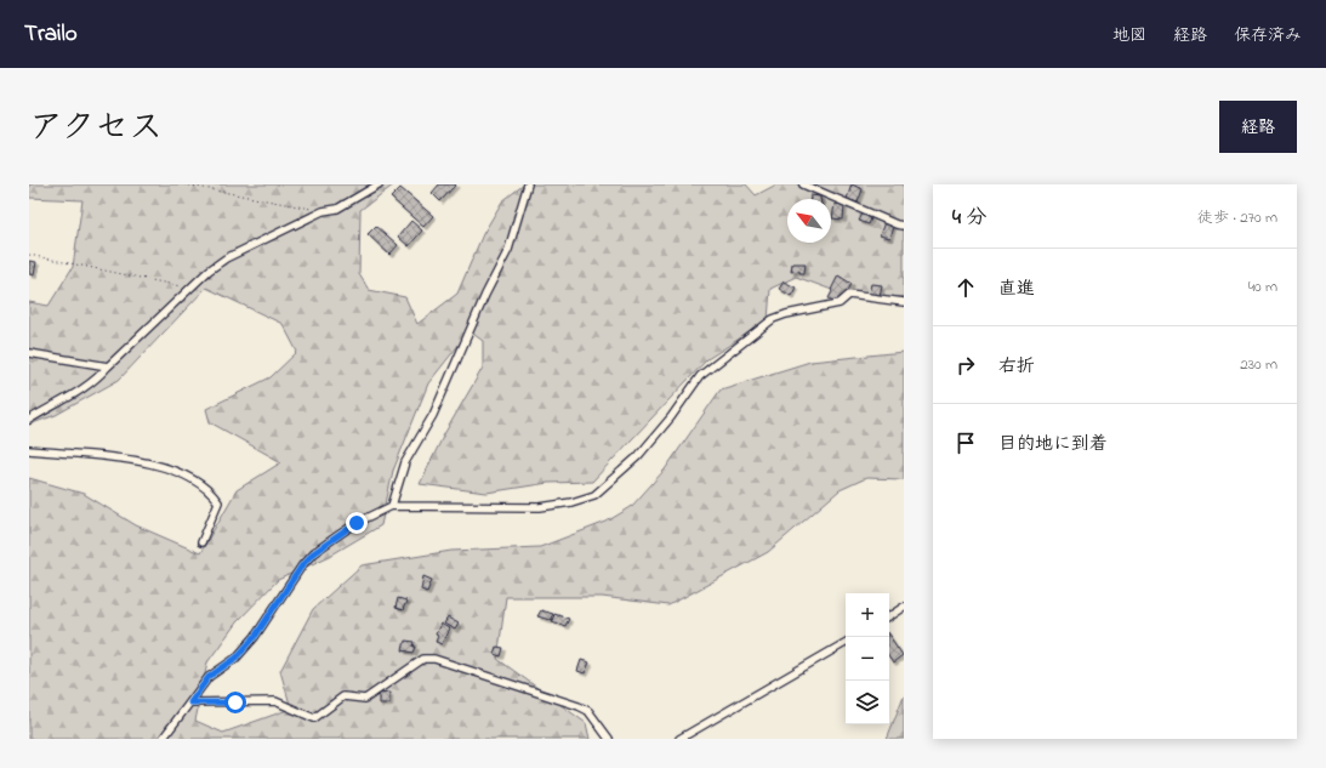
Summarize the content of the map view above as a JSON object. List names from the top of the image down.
{
  "north": "top left",
  "page": {
    "header": "Trailo",
    "nav": ["地図", "経路", "保存済み"],
    "title": "アクセス",
    "buttons": "経路",
    "heading": ["4 分", "徒歩 · 270 m"],
    "list": [
      ["直進", "40 m"],
      ["右折", "230 m"],
      "目的地に到着"
    ],
    "map_buttons": ["+", "−"]
  }
}
